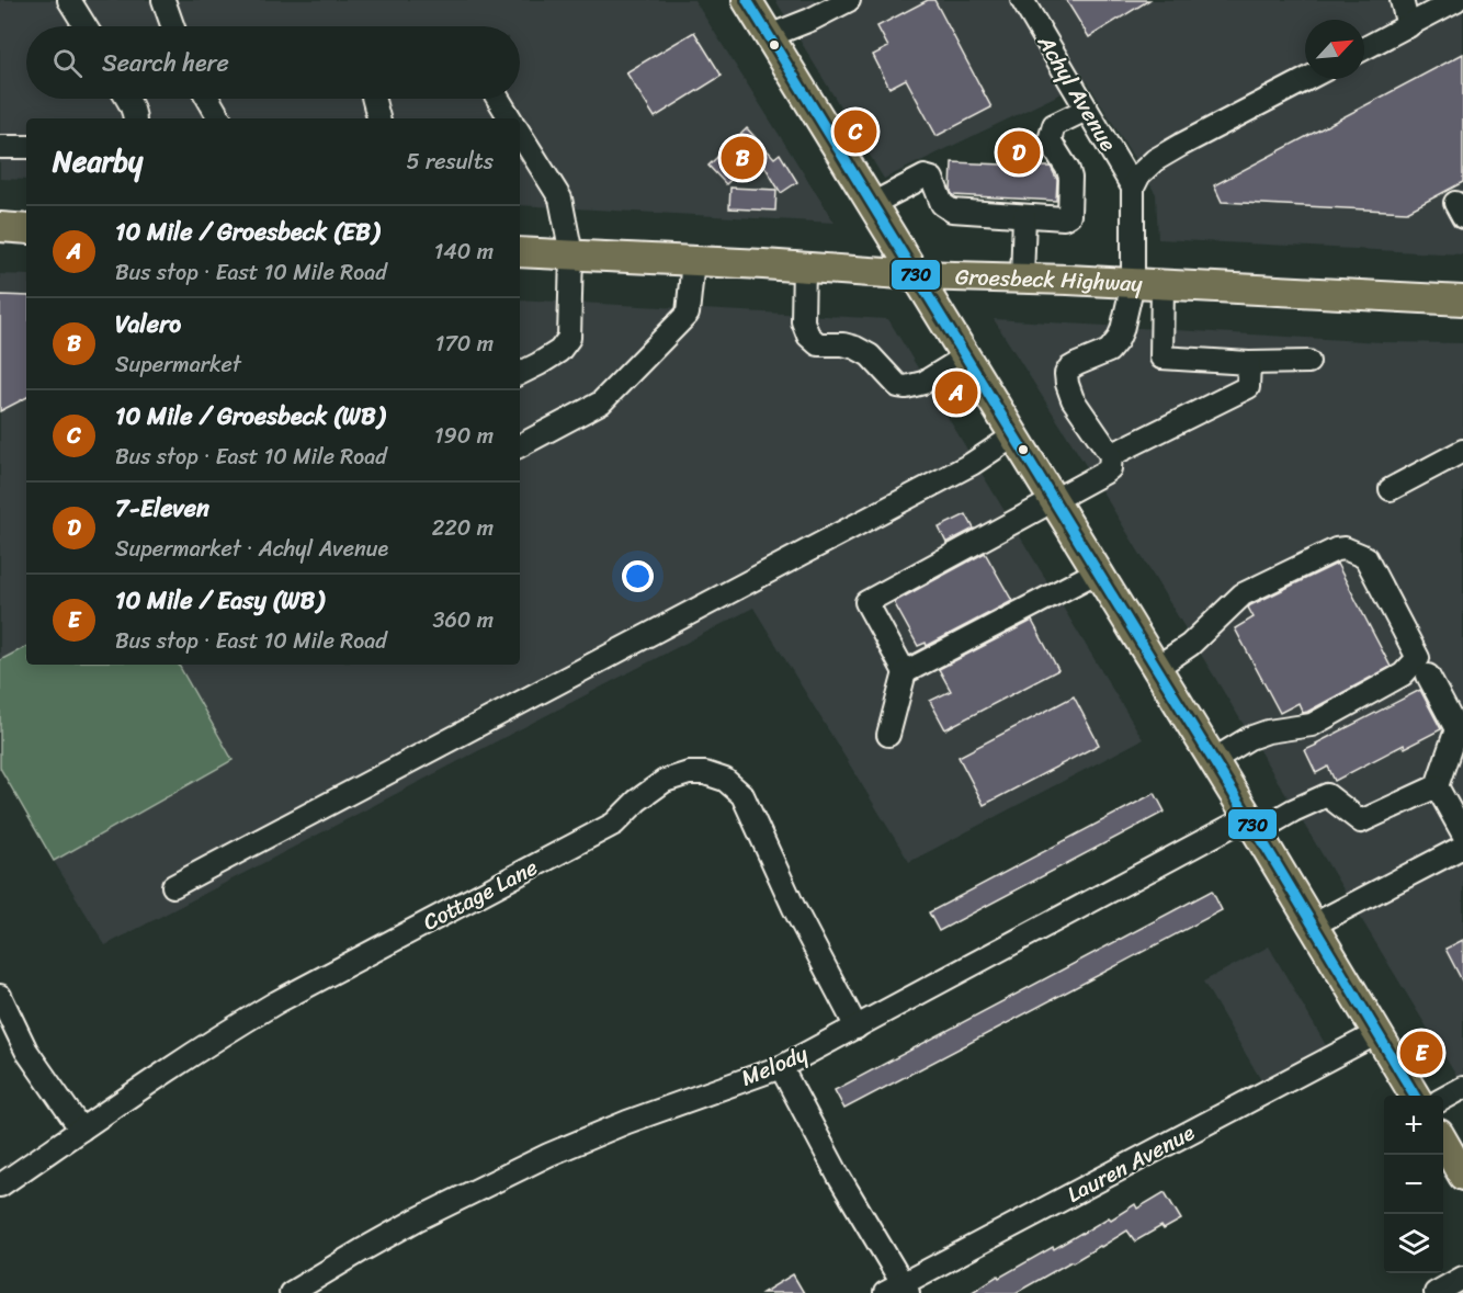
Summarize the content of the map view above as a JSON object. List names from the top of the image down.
{
  "streets": {
    "main road": ["Groesbeck Highway"],
    "street": [
      "Achyl Avenue",
      "Cottage Lane",
      "Melody",
      "Lauren Avenue"
    ]
  },
  "crossings": [
    ["Cottage Lane", "Melody"]
  ],
  "lines": ["transit line 730"],
  "north": "top right",
  "page": {
    "search": "Search here",
    "pins": [
      "C",
      "D",
      "B",
      "A",
      "E"
    ],
    "heading": ["Nearby", "5 results"],
    "list": [
      {
        "mark": "A",
        "name": "10 Mile / Groesbeck (EB)",
        "note": "Bus stop · East 10 Mile Road",
        "value": "140 m"
      },
      {
        "mark": "B",
        "name": "Valero",
        "note": "Supermarket",
        "value": "170 m"
      },
      {
        "mark": "C",
        "name": "10 Mile / Groesbeck (WB)",
        "note": "Bus stop · East 10 Mile Road",
        "value": "190 m"
      },
      {
        "mark": "D",
        "name": "7-Eleven",
        "note": "Supermarket · Achyl Avenue",
        "value": "220 m"
      },
      {
        "mark": "E",
        "name": "10 Mile / Easy (WB)",
        "note": "Bus stop · East 10 Mile Road",
        "value": "360 m"
      }
    ],
    "map_buttons": ["+", "−"]
  }
}
